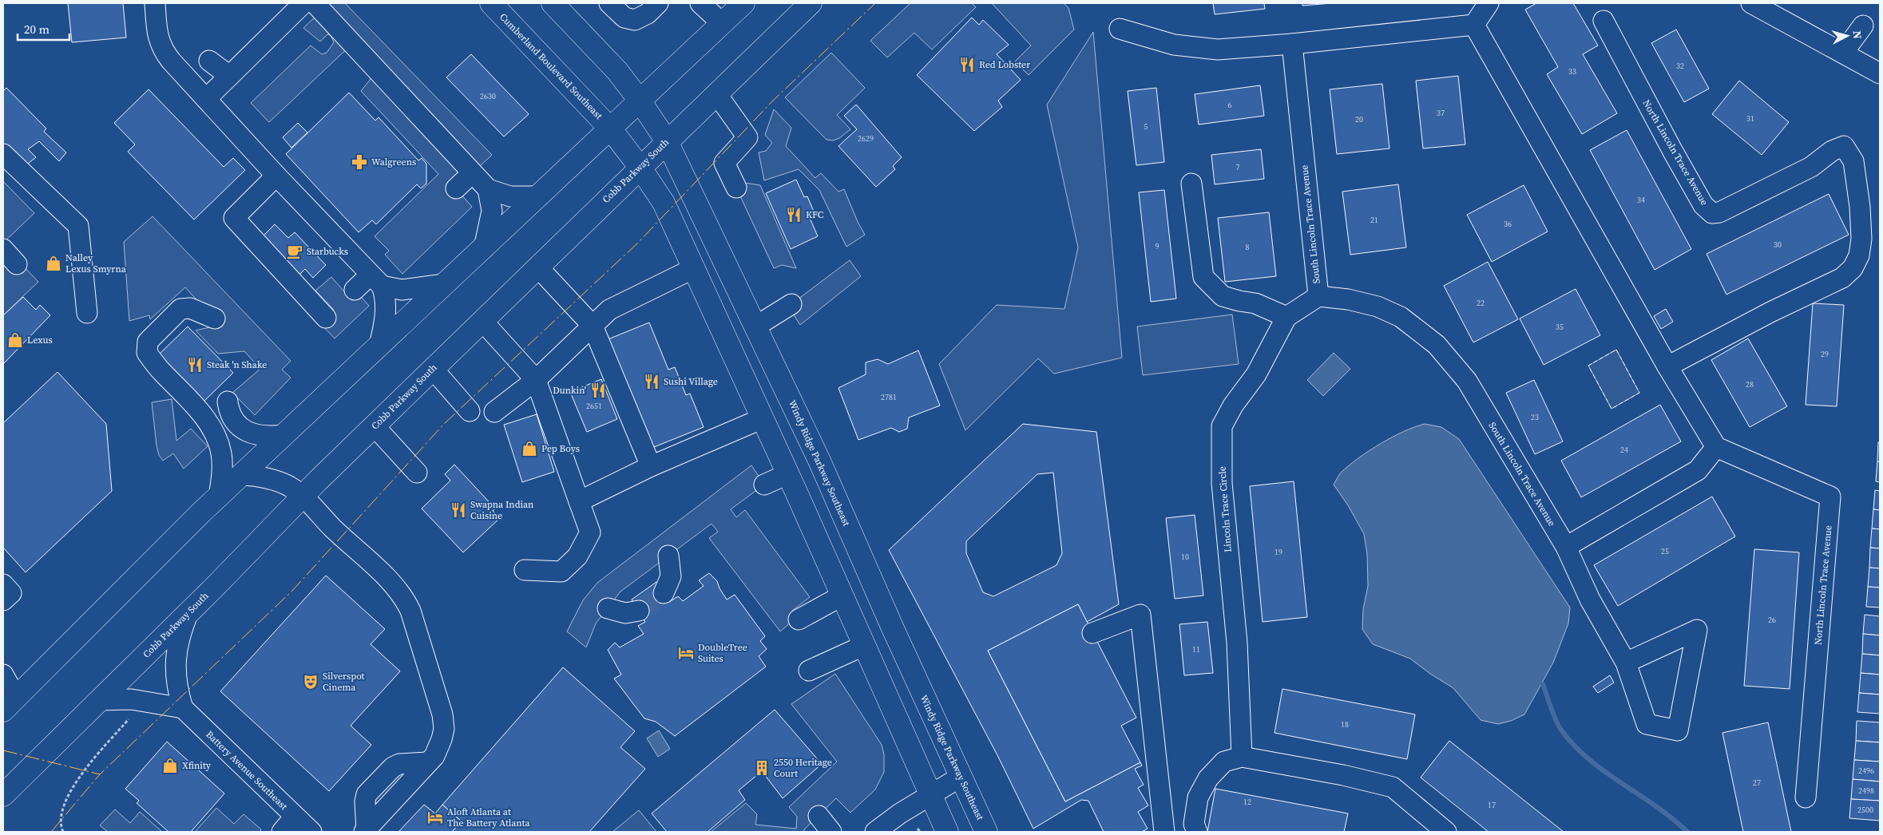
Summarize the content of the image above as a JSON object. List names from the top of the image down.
{
  "streets": {
    "main road": ["Cumberland Boulevard Southeast", "Cobb Parkway South", "Windy Ridge Parkway Southeast"],
    "street": [
      "North Lincoln Trace Avenue",
      "South Lincoln Trace Avenue",
      "Lincoln Trace Circle",
      "Battery Avenue Southeast"
    ]
  },
  "crossings": [
    ["Cobb Parkway South", "Windy Ridge Parkway Southeast"],
    ["South Lincoln Trace Avenue", "Lincoln Trace Circle"]
  ],
  "places": {
    "restaurant": [
      "Red Lobster",
      "KFC",
      "Steak 'n Shake",
      "Sushi Village",
      "Dunkin'",
      "Swapna Indian Cuisine"
    ],
    "pharmacy": ["Walgreens"],
    "cafe": ["Starbucks"],
    "shop": [
      "Nalley Lexus Smyrna",
      "Lexus",
      "Pep Boys",
      "Xfinity"
    ],
    "hotel": ["DoubleTree Suites", "Aloft Atlanta at The Battery Atlanta"],
    "theatre": ["Silverspot Cinema"],
    "building": ["2550 Heritage Court"]
  },
  "house_numbers": [
    "32",
    "33",
    "2630",
    "6",
    "37",
    "31",
    "20",
    "5",
    "2629",
    "7",
    "34",
    "21",
    "36",
    "30",
    "9",
    "8",
    "22",
    "35",
    "29",
    "28",
    "2781",
    "2651",
    "23",
    "24",
    "25",
    "19",
    "10",
    "26",
    "11",
    "18",
    "2496",
    "27",
    "2498",
    "12",
    "17",
    "2500"
  ],
  "scale_bar": "20 m",
  "north": "right"
}
